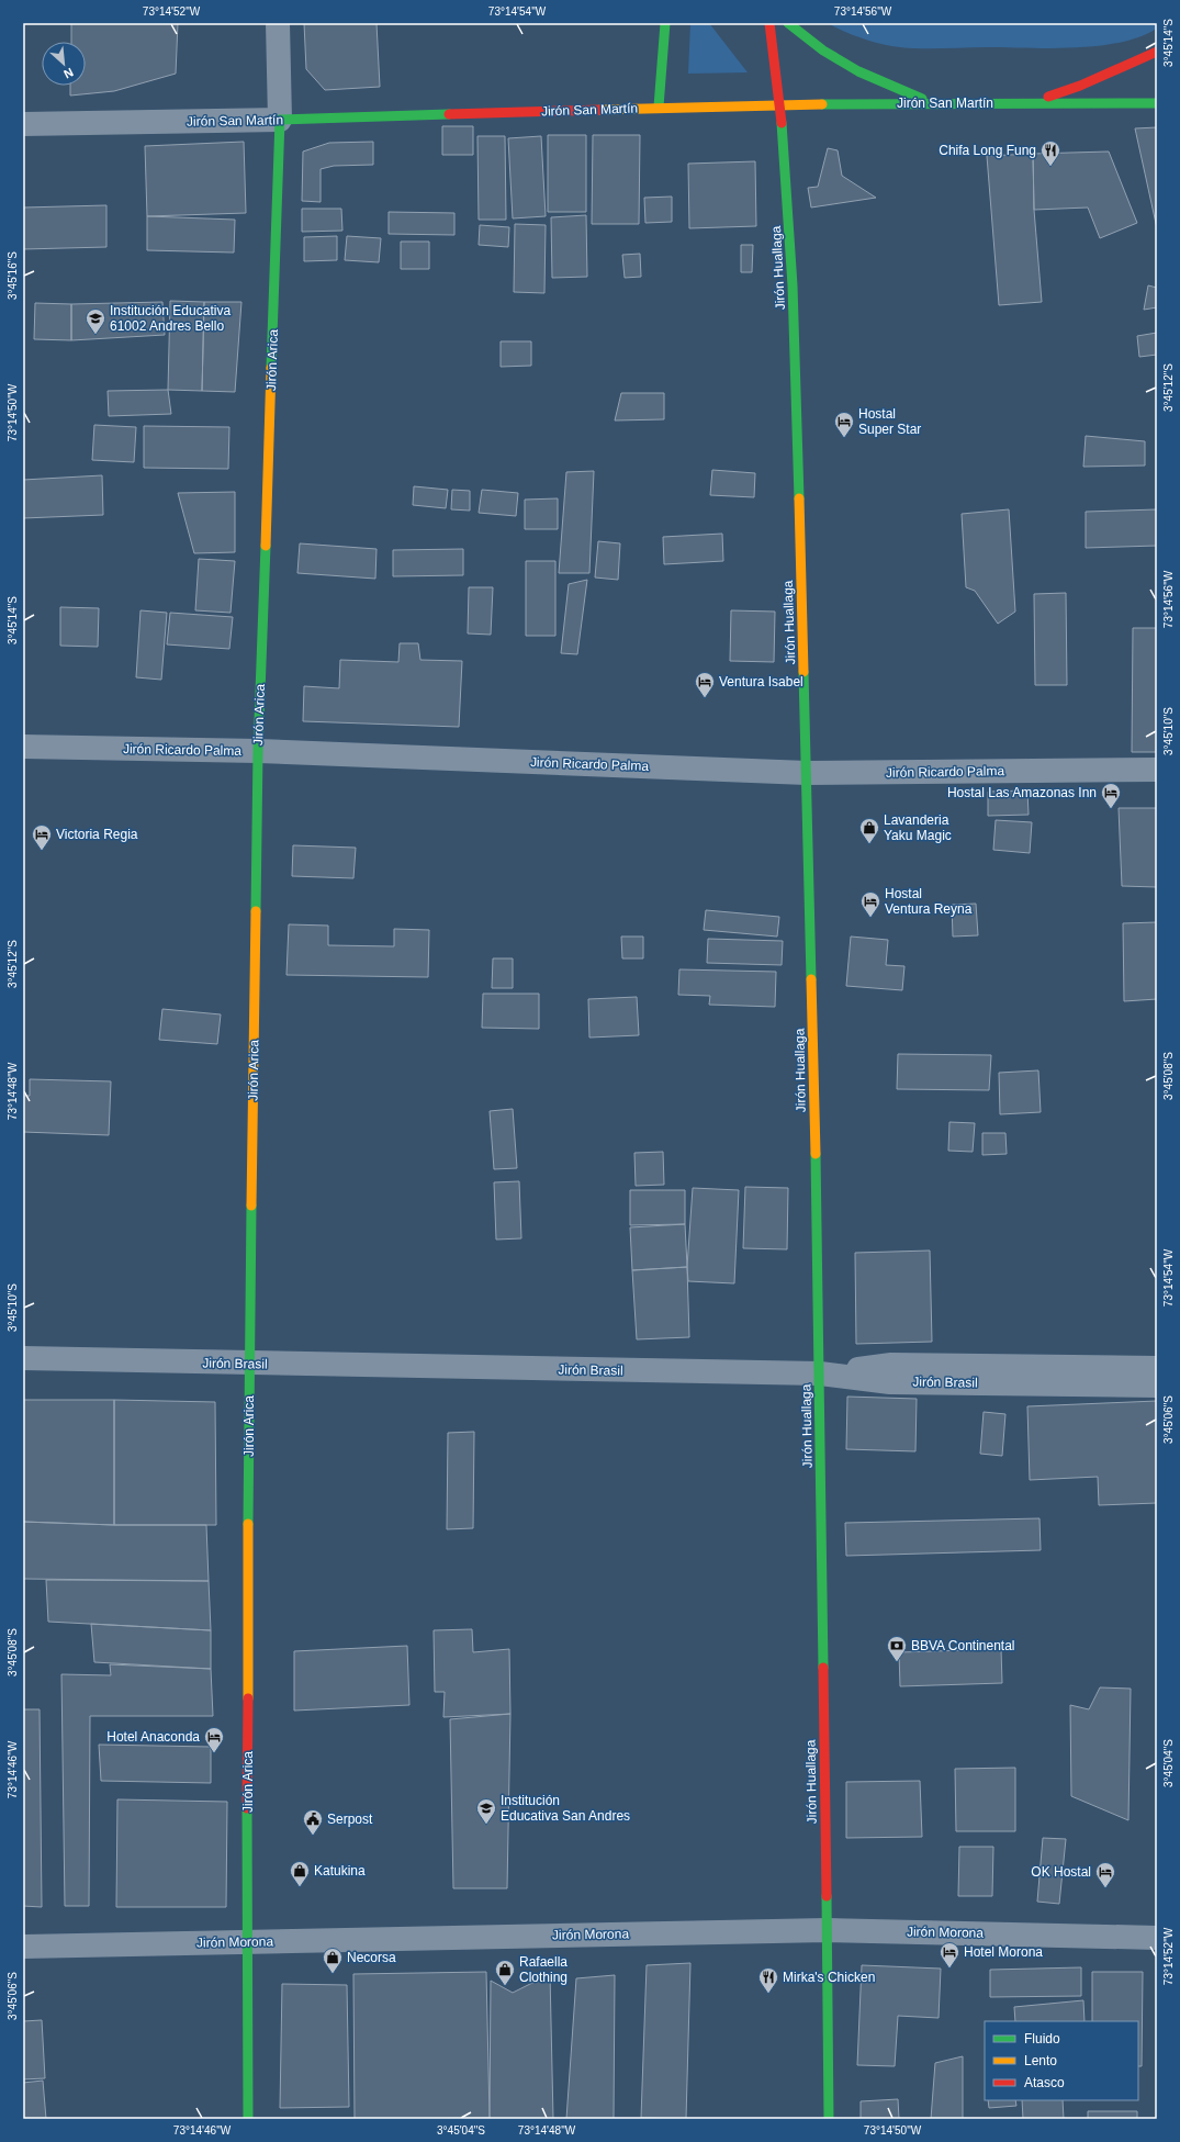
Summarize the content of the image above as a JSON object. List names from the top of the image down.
{
  "streets": {
    "main road": ["Jirón San Martín", "Jirón Huallaga", "Jirón Arica"],
    "street": ["Jirón Ricardo Palma", "Jirón Brasil", "Jirón Morona"]
  },
  "crossings": [
    ["Jirón San Martín", "Jirón Huallaga"],
    ["Jirón San Martín", "Jirón Arica"],
    ["Jirón Huallaga", "Jirón Ricardo Palma"],
    ["Jirón Huallaga", "Jirón Brasil"],
    ["Jirón Huallaga", "Jirón Morona"],
    ["Jirón Arica", "Jirón Ricardo Palma"],
    ["Jirón Arica", "Jirón Brasil"],
    ["Jirón Arica", "Jirón Morona"]
  ],
  "places": {
    "restaurant": ["Chifa Long Fung", "Mirka's Chicken"],
    "school or university": ["Institución Educativa 61002 Andres Bello", "Institución Educativa San Andres"],
    "hotel": [
      "Hostal Super Star",
      "Ventura Isabel",
      "Hostal Las Amazonas Inn",
      "Victoria Regia",
      "Hostal Ventura Reyna",
      "Hotel Anaconda",
      "OK Hostal",
      "Hotel Morona"
    ],
    "shop": [
      "Lavanderia Yaku Magic",
      "Katukina",
      "Necorsa",
      "Rafaella Clothing"
    ],
    "bank": ["BBVA Continental"],
    "public building": ["Serpost"]
  },
  "legend": ["Fluido", "Lento", "Atasco"],
  "north": "bottom right",
  "coordinates": [
    "73°14'52\"W",
    "73°14'54\"W",
    "73°14'56\"W",
    "3°45'14\"S",
    "3°45'16\"S",
    "3°45'12\"S",
    "73°14'50\"W",
    "3°45'10\"S",
    "3°45'08\"S",
    "73°14'48\"W",
    "3°45'06\"S",
    "3°45'04\"S",
    "73°14'46\"W"
  ]
}
